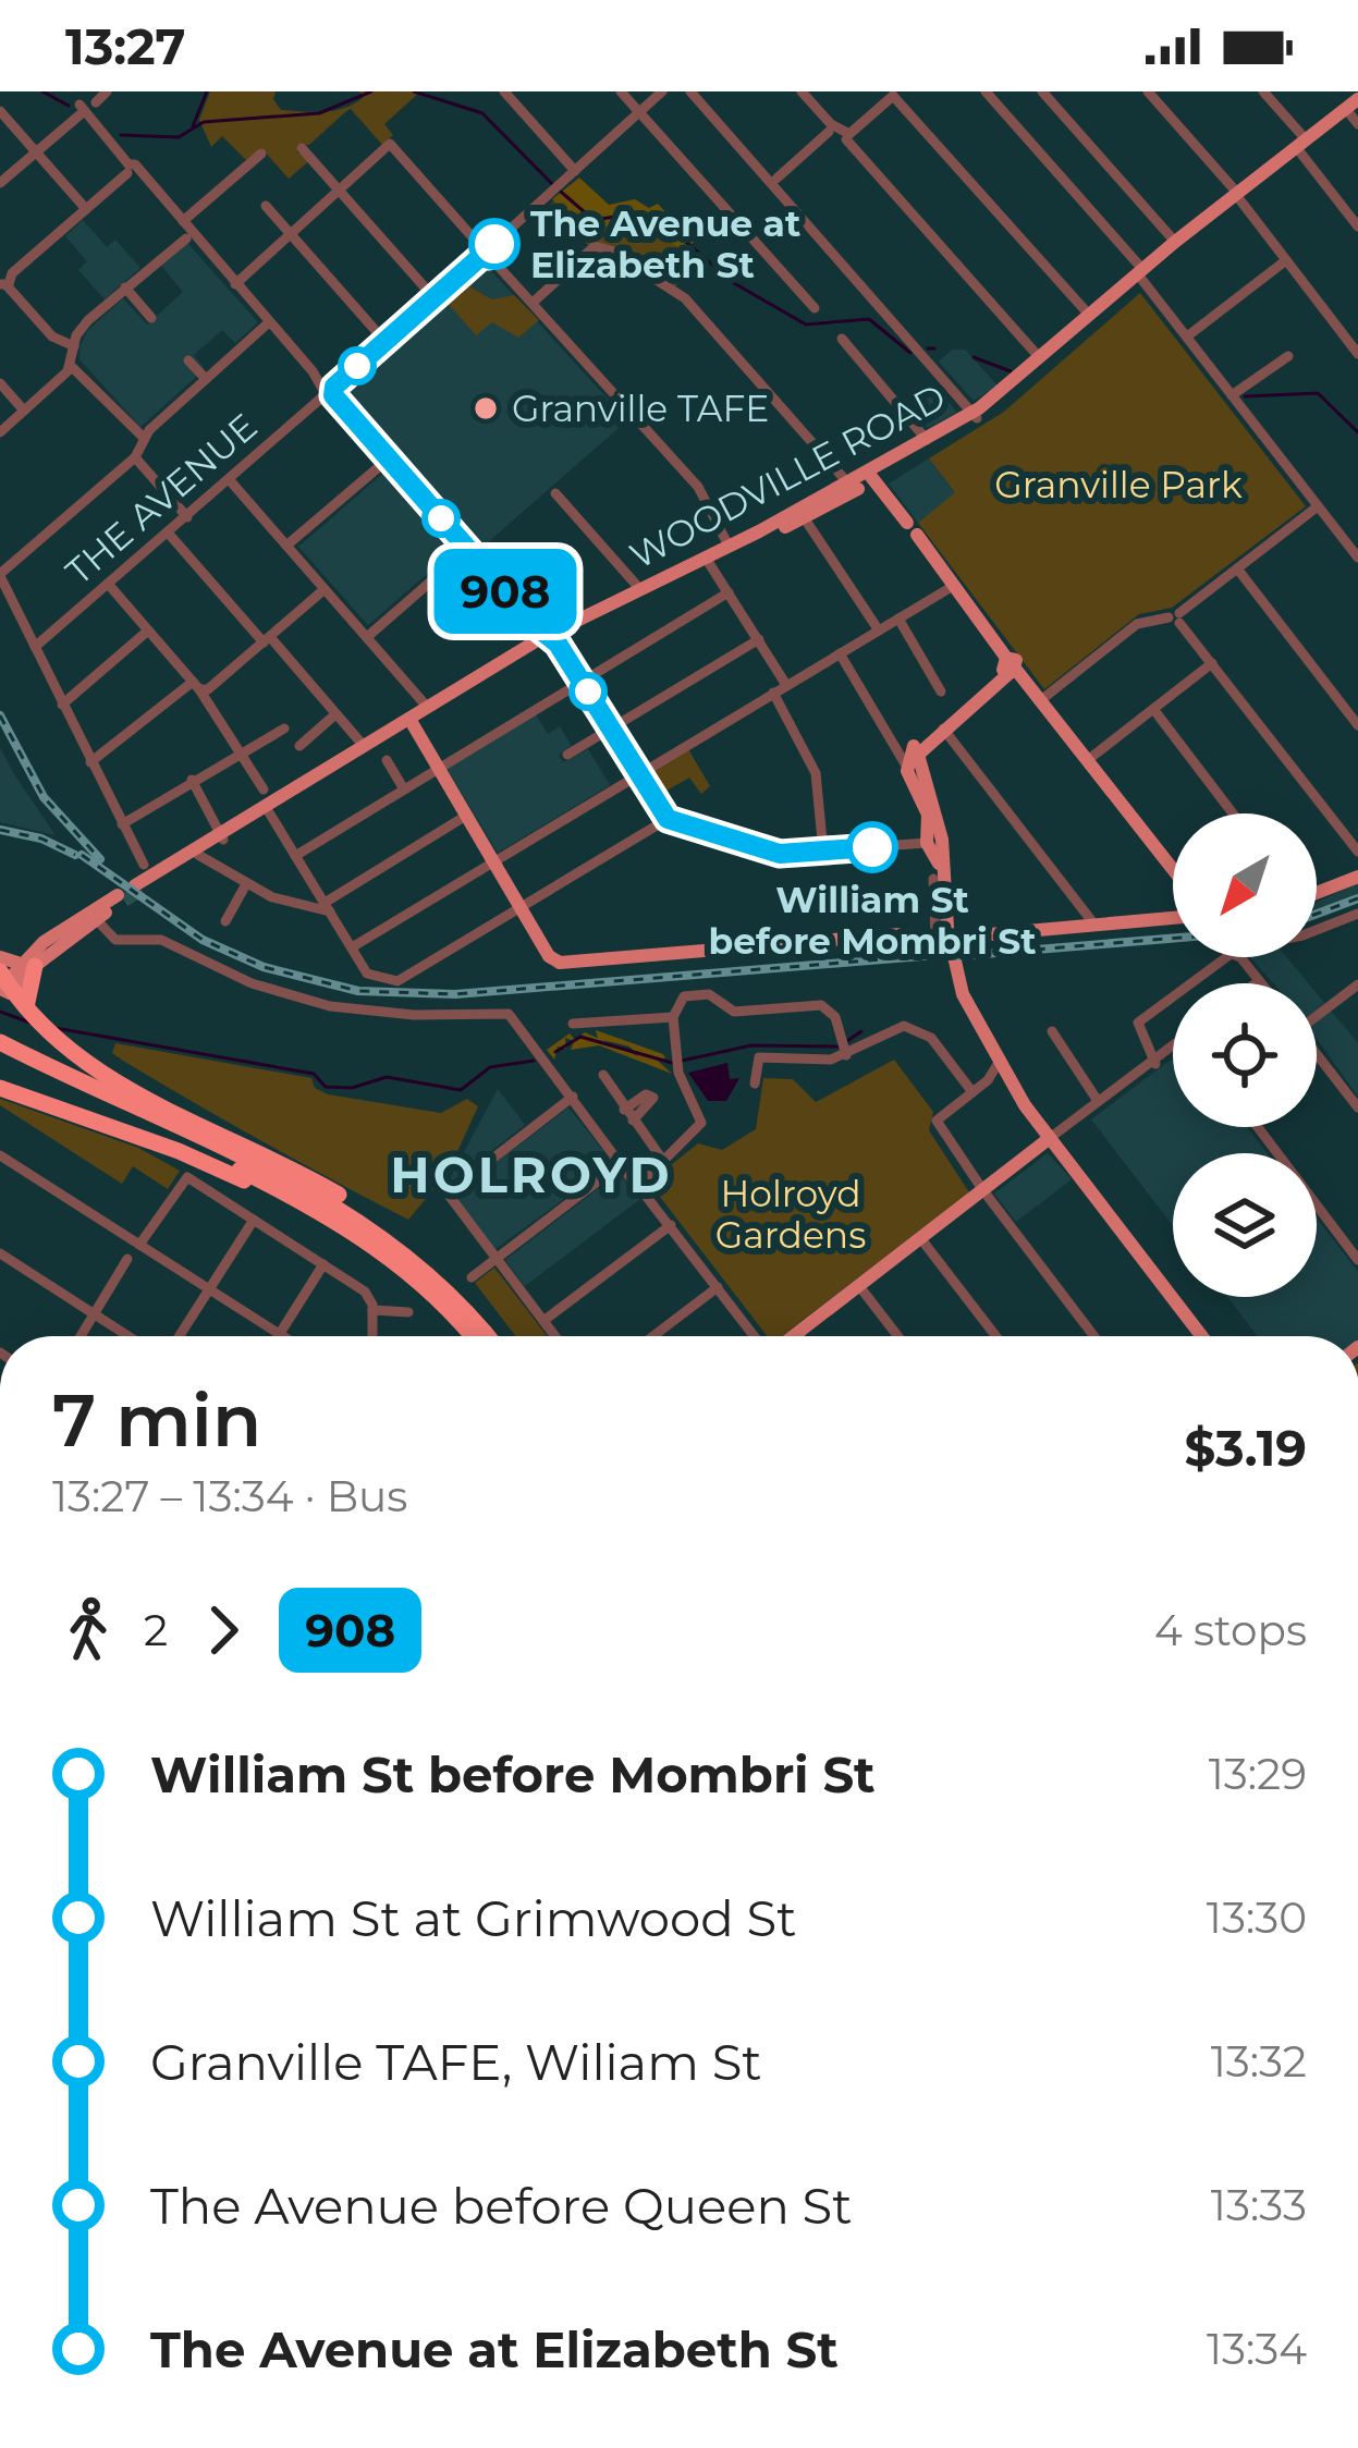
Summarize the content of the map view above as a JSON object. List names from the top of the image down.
{
  "streets": {
    "main road": ["WOODVILLE ROAD"],
    "street": ["THE AVENUE"]
  },
  "districts": ["HOLROYD"],
  "parks": ["Granville Park", "Holroyd Gardens"],
  "places": ["The Avenue at Elizabeth St", "Granville TAFE", "William St before Mombri St"],
  "lines": ["bus line 908"],
  "north": "bottom left",
  "page": {
    "status": "13:27",
    "on_map": "908",
    "heading": ["7 min", "13:27 – 13:34 · Bus", "$3.19"],
    "legs": ["2", "908", "4 stops"],
    "list": [
      {
        "name": "William St before Mombri St",
        "value": "13:29"
      },
      {
        "name": "William St at Grimwood St",
        "value": "13:30"
      },
      {
        "name": "Granville TAFE, Wiliam St",
        "value": "13:32"
      },
      {
        "name": "The Avenue before Queen St",
        "value": "13:33"
      },
      {
        "name": "The Avenue at Elizabeth St",
        "value": "13:34"
      }
    ]
  }
}
